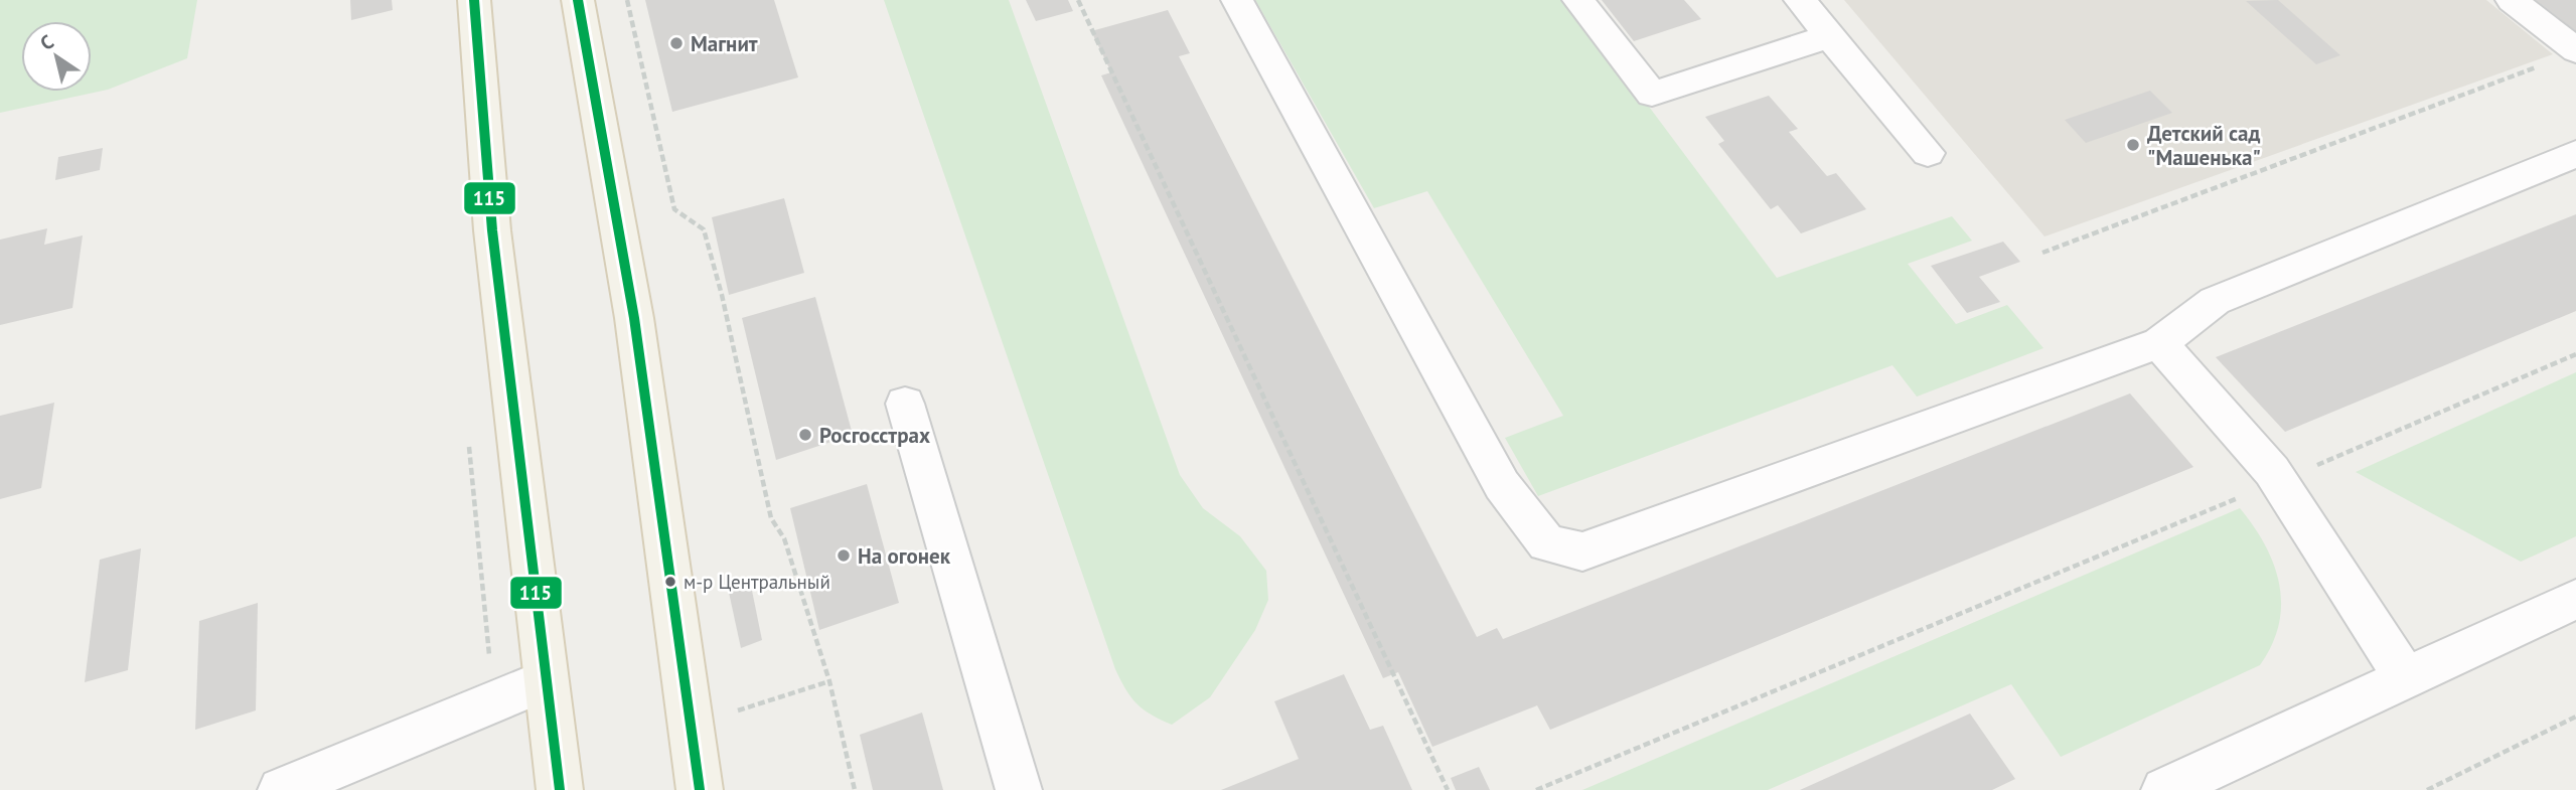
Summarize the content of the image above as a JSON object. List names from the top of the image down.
{
  "places": [
    "Магнит",
    "Детский сад \"Машенька\"",
    "Росгосстрах",
    "На огонек",
    "м-р Центральный"
  ],
  "lines": ["transit line 115"],
  "north": "top left"
}
